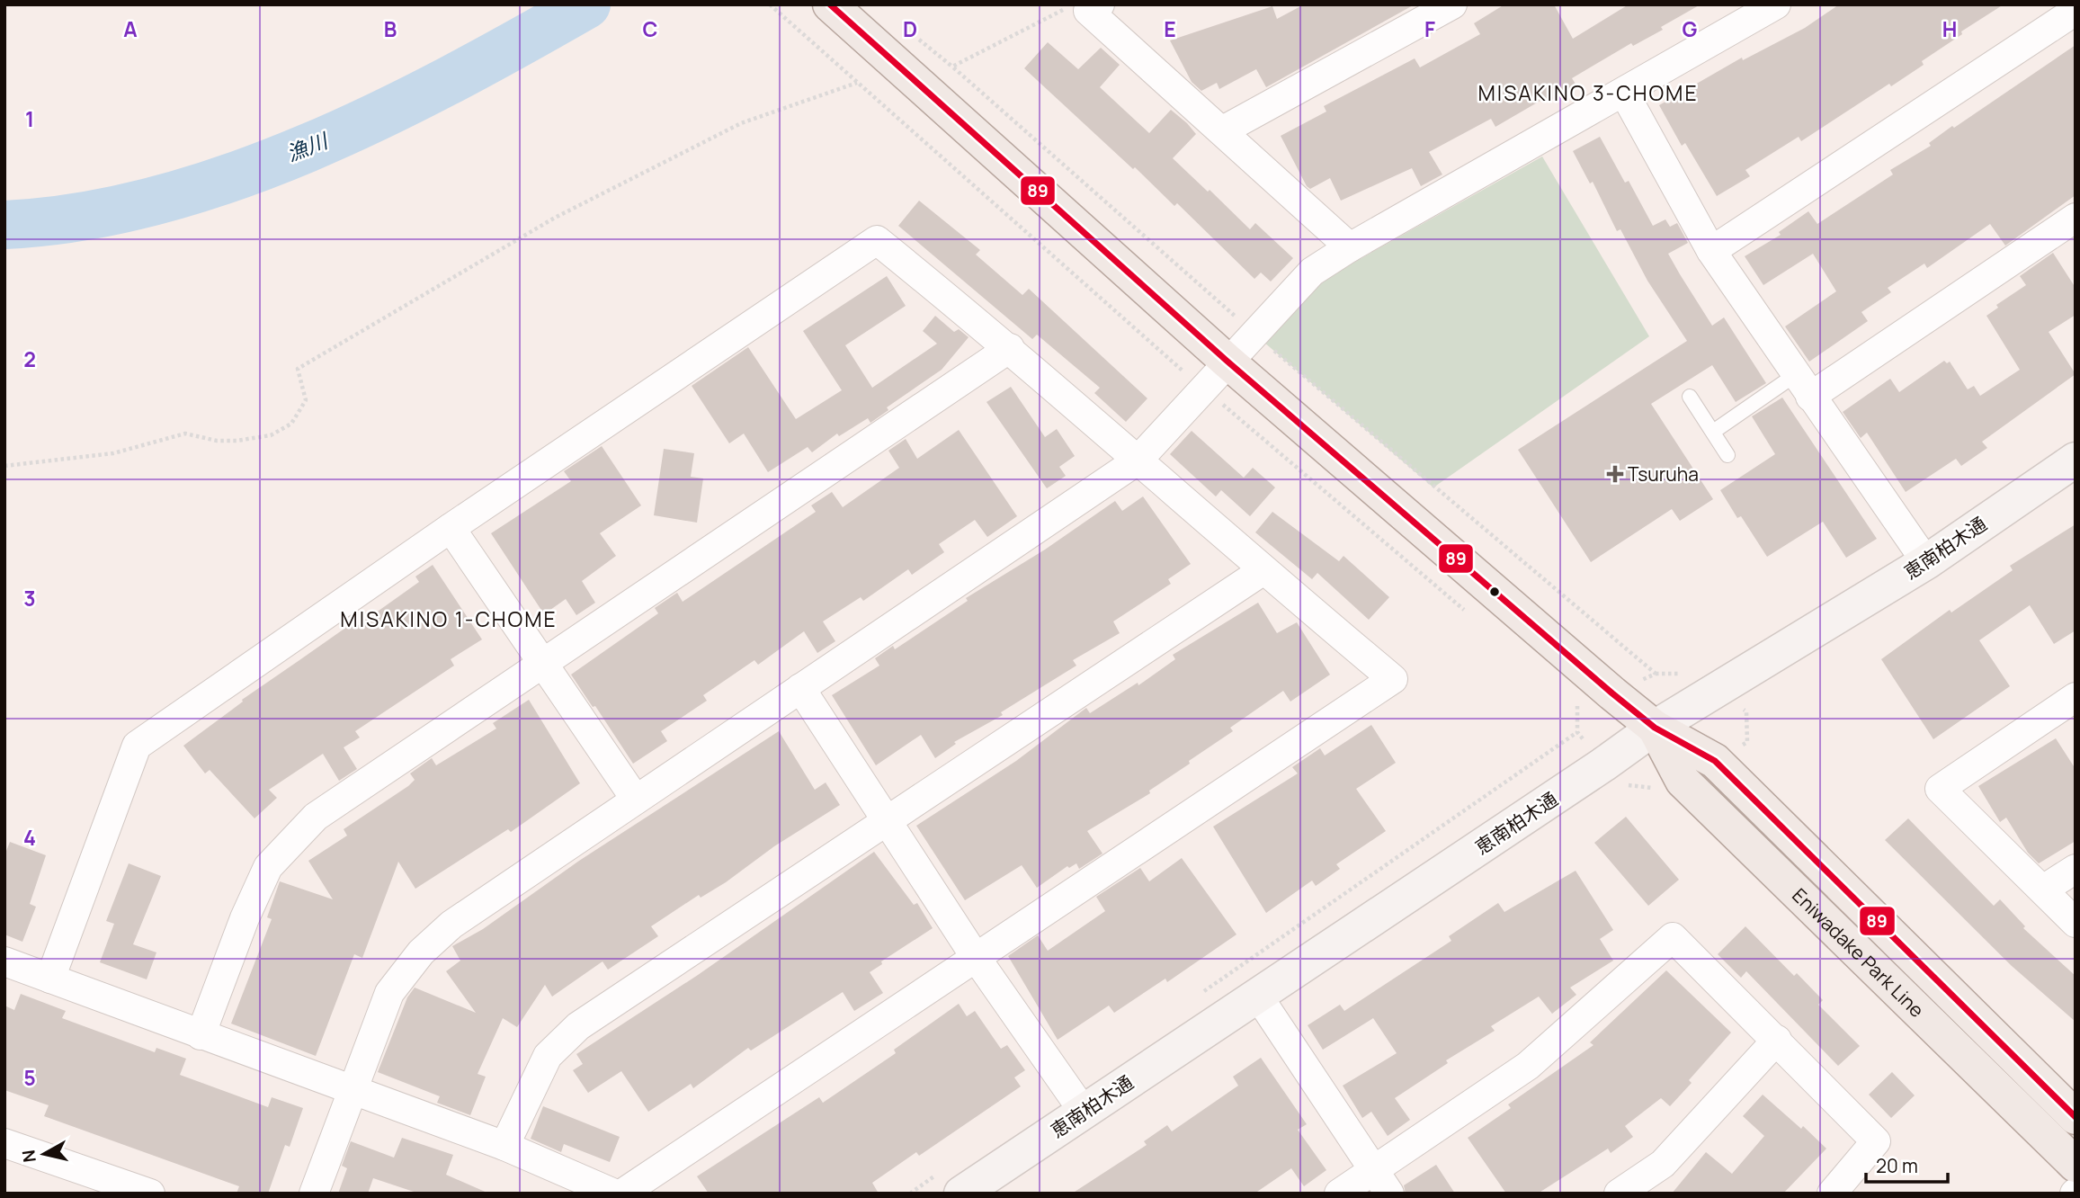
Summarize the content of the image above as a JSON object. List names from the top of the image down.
{
  "streets": {
    "main road": ["Eniwadake Park Line"],
    "street": ["恵南柏木通"]
  },
  "crossings": [
    ["恵南柏木通", "Eniwadake Park Line"]
  ],
  "districts": ["MISAKINO 3-CHOME", "MISAKINO 1-CHOME"],
  "water": ["漁川"],
  "places": {
    "health": ["Tsuruha"]
  },
  "lines": ["transit line 89"],
  "scale_bar": "20 m",
  "north": "left",
  "grid": {
    "columns": [
      "A",
      "B",
      "C",
      "D",
      "E",
      "F",
      "G",
      "H"
    ],
    "rows": [
      "1",
      "2",
      "3",
      "4",
      "5"
    ]
  }
}
